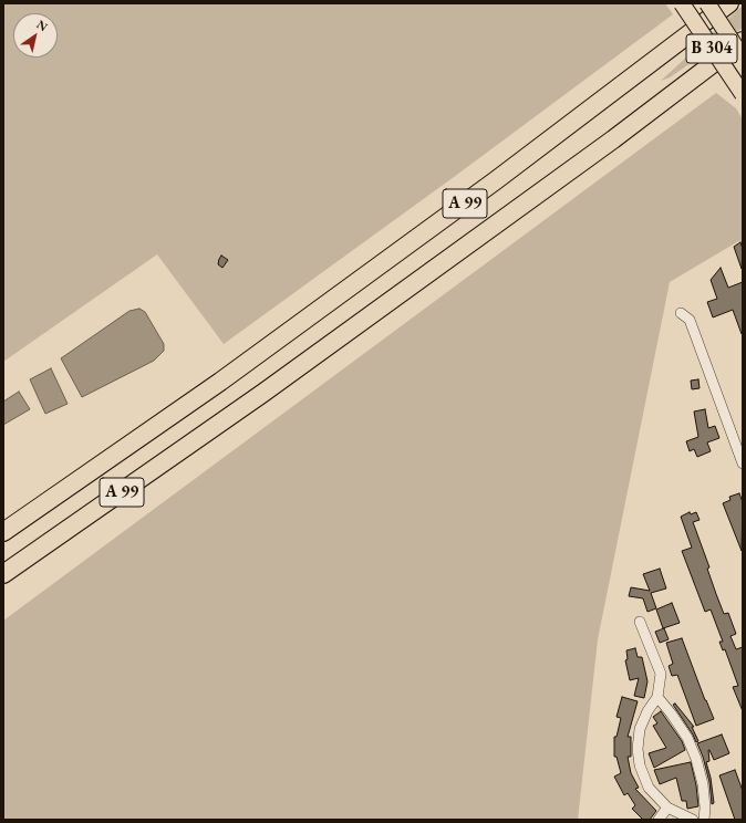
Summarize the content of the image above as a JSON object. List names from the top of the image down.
{
  "streets": {
    "highway": ["A 99"],
    "main road": ["B 304"]
  },
  "north": "top right"
}
